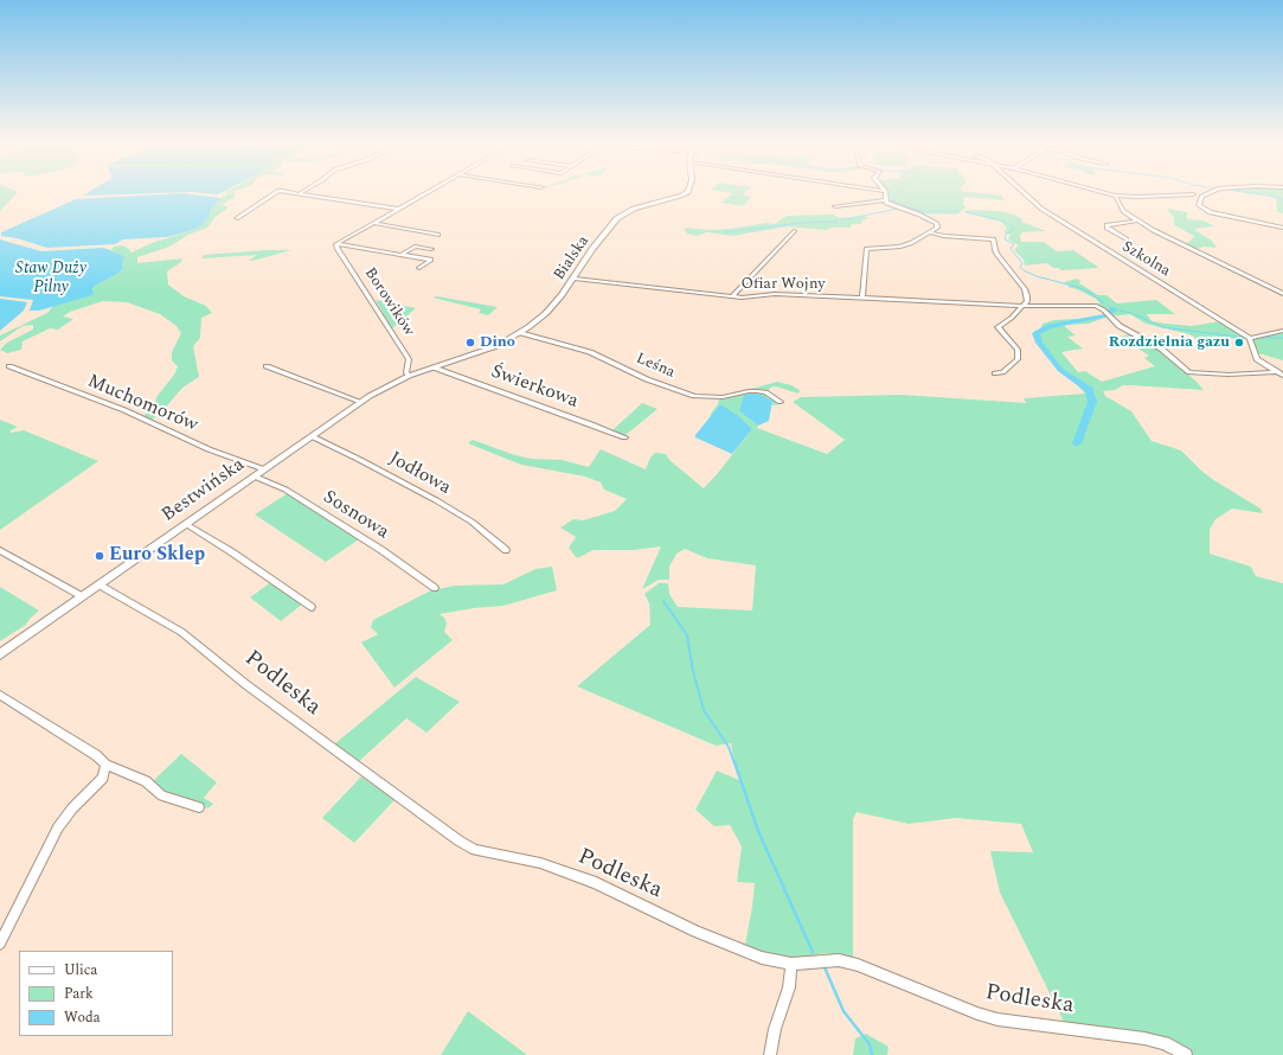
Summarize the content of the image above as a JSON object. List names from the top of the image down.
{
  "streets": {
    "street": [
      "Bialska",
      "Szkolna",
      "Ofiar Wojny",
      "Borowików",
      "Leśna",
      "Świerkowa",
      "Muchomorów",
      "Jodłowa",
      "Bestwińska",
      "Sosnowa",
      "Podleska"
    ]
  },
  "crossings": [
    ["Bialska", "Ofiar Wojny"],
    ["Bialska", "Leśna"],
    ["Bialska", "Świerkowa"],
    ["Bialska", "Bestwińska"],
    ["Borowików", "Bestwińska"],
    ["Świerkowa", "Bestwińska"],
    ["Muchomorów", "Bestwińska"],
    ["Jodłowa", "Bestwińska"],
    ["Bestwińska", "Sosnowa"],
    ["Bestwińska", "Podleska"]
  ],
  "water": ["Staw Duży Pilny"],
  "places": ["Dino", "Rozdzielnia gazu", "Euro Sklep"],
  "legend": ["Ulica", "Park", "Woda"]
}
